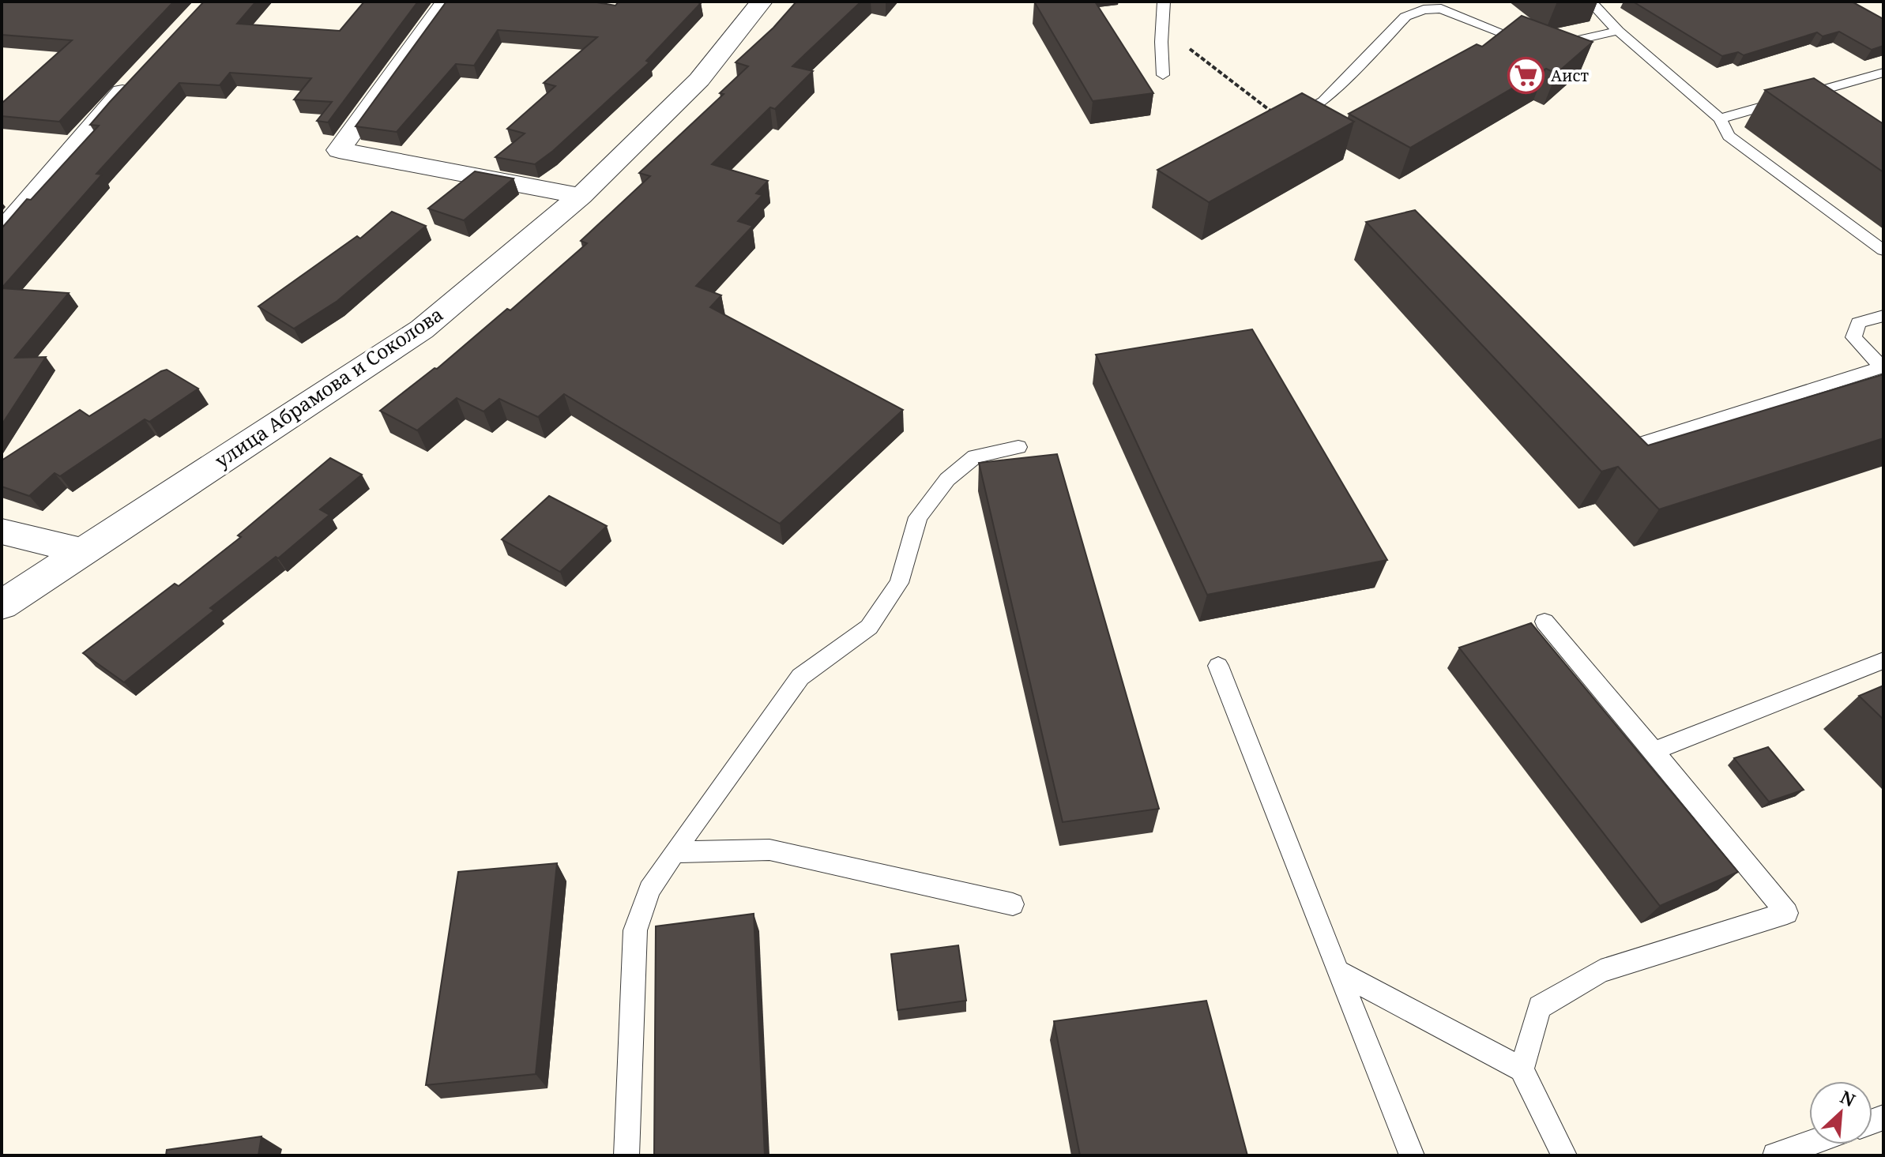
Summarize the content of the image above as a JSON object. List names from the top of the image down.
{
  "streets": {
    "street": ["улица Абрамова и Соколова"]
  },
  "places": {
    "supermarket": ["Аист"]
  },
  "north": "top right"
}
